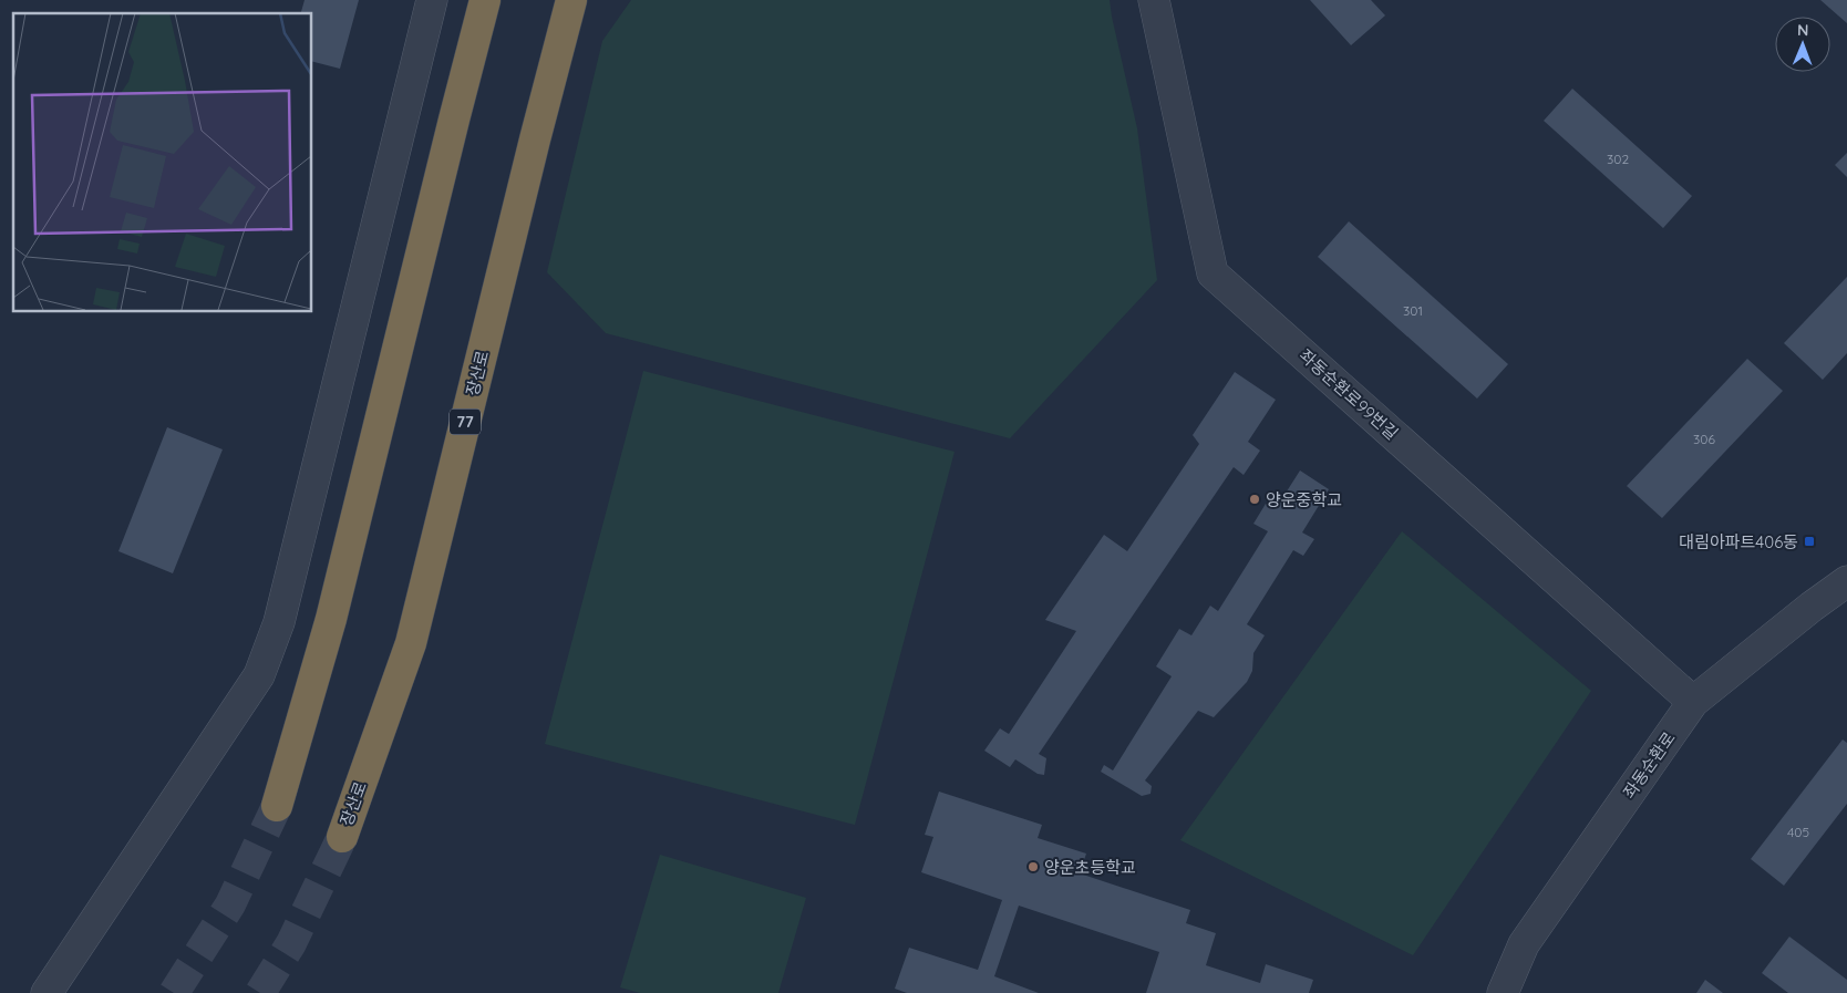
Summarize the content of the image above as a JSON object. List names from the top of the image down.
{
  "streets": {
    "highway": ["장산로", "77"],
    "street": ["좌동순환로99번길", "좌동순환로"]
  },
  "crossings": [
    ["좌동순환로99번길", "좌동순환로"]
  ],
  "places": {
    "other": ["양운중학교", "양운초등학교"],
    "transit": ["대림아파트406동"]
  },
  "house_numbers": [
    "302",
    "301",
    "306",
    "405"
  ],
  "north": "top"
}
